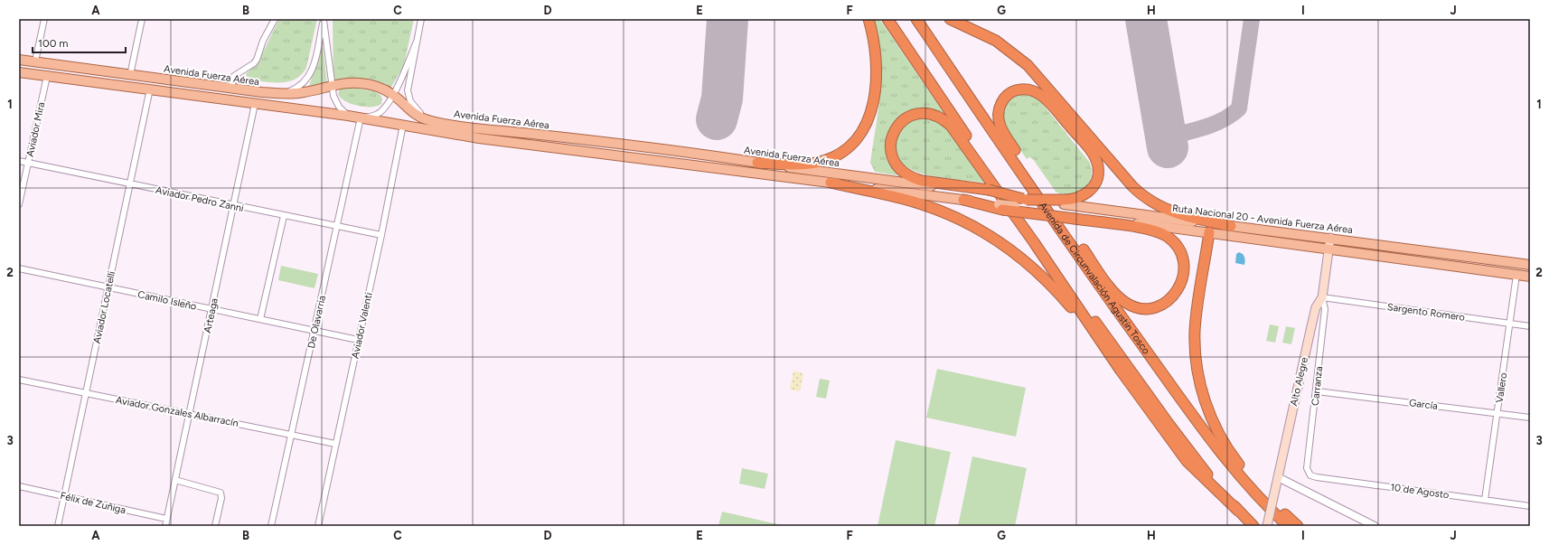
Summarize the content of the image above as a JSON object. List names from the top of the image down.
{
  "streets": {
    "highway": ["Avenida de Circunvalación Agustín Tosco"],
    "main road": ["Avenida Fuerza Aérea", "Ruta Nacional 20 - Avenida Fuerza Aérea", "Alto Alegre"],
    "street": [
      "Aviador Mira",
      "Aviador Pedro Zanni",
      "Camilo Isleño",
      "Aviador Locatelli",
      "Sargento Romero",
      "Arteaga",
      "De Olavarria",
      "Aviador Valenti",
      "Carranza",
      "Vallero",
      "García",
      "Aviador Gonzales Albarracín",
      "10 de Agosto",
      "Félix de Zuñiga"
    ]
  },
  "crossings": [
    ["Avenida Fuerza Aérea", "Aviador Mira"],
    ["Avenida Fuerza Aérea", "Aviador Locatelli"],
    ["Avenida Fuerza Aérea", "Arteaga"],
    ["Avenida Fuerza Aérea", "De Olavarria"],
    ["Avenida Fuerza Aérea", "Aviador Valenti"],
    ["Aviador Mira", "Aviador Pedro Zanni"],
    ["Aviador Pedro Zanni", "Aviador Locatelli"],
    ["Aviador Pedro Zanni", "Arteaga"],
    ["Aviador Pedro Zanni", "De Olavarria"],
    ["Aviador Pedro Zanni", "Aviador Valenti"],
    ["Ruta Nacional 20 - Avenida Fuerza Aérea", "Alto Alegre"],
    ["Ruta Nacional 20 - Avenida Fuerza Aérea", "Vallero"],
    ["Camilo Isleño", "Aviador Locatelli"],
    ["Camilo Isleño", "Arteaga"],
    ["Camilo Isleño", "De Olavarria"],
    ["Camilo Isleño", "Aviador Valenti"],
    ["Aviador Locatelli", "Aviador Gonzales Albarracín"],
    ["Aviador Locatelli", "Félix de Zuñiga"],
    ["Sargento Romero", "Alto Alegre"],
    ["Sargento Romero", "Carranza"],
    ["Sargento Romero", "Vallero"],
    ["Arteaga", "Aviador Gonzales Albarracín"],
    ["Arteaga", "Félix de Zuñiga"],
    ["De Olavarria", "Aviador Gonzales Albarracín"],
    ["Aviador Valenti", "Aviador Gonzales Albarracín"],
    ["Alto Alegre", "Carranza"],
    ["Carranza", "García"],
    ["Carranza", "10 de Agosto"],
    ["Vallero", "García"],
    ["Vallero", "10 de Agosto"]
  ],
  "scale_bar": "100 m",
  "grid": {
    "columns": [
      "A",
      "B",
      "C",
      "D",
      "E",
      "F",
      "G",
      "H",
      "I",
      "J"
    ],
    "rows": ["1", "2", "3"]
  }
}
